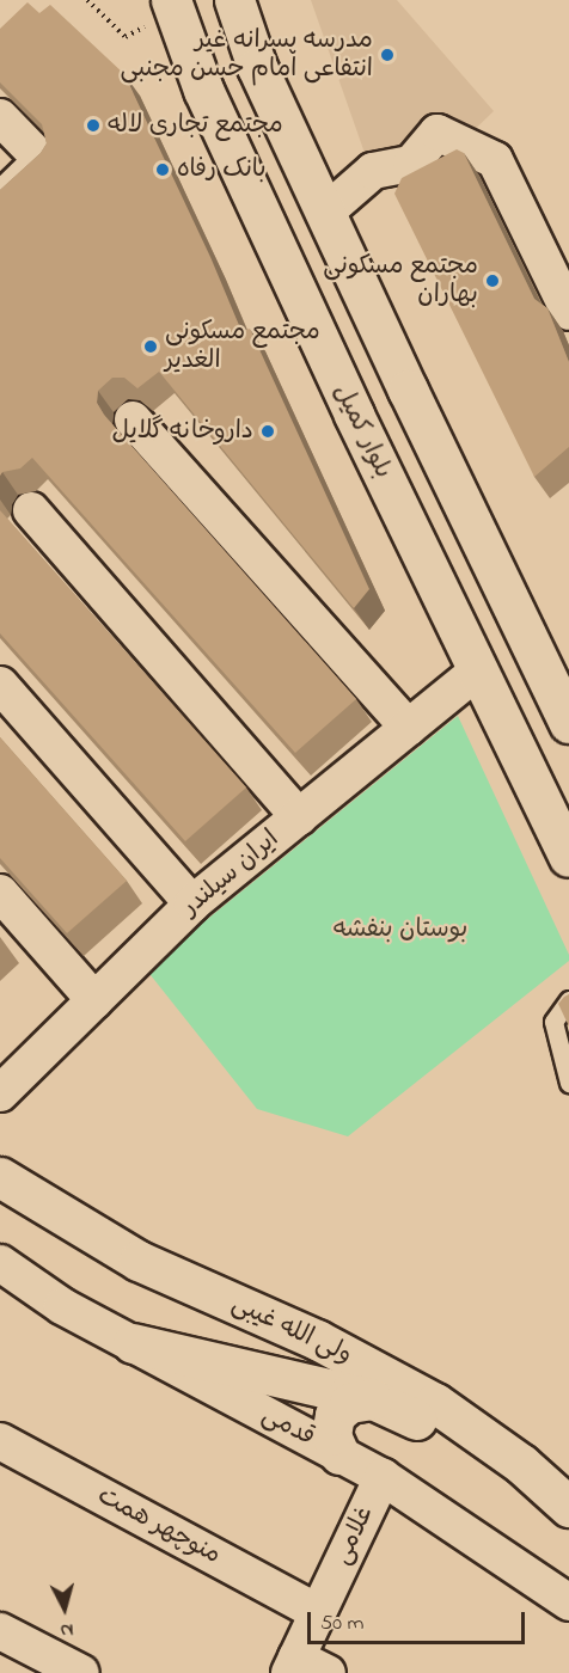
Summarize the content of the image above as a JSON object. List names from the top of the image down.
{
  "streets": {
    "main road": ["بلوار کمیل", "ولی الله غیبی"],
    "street": [
      "ایران سیلندر",
      "قدمی",
      "منوچهر همت",
      "غلامی"
    ]
  },
  "crossings": [
    ["بلوار کمیل", "ایران سیلندر"],
    ["قدمی", "غلامی"],
    ["منوچهر همت", "غلامی"]
  ],
  "parks": ["بوستان بنفشه"],
  "places": [
    "مدرسه پسرانه غیر انتفاعی امام حسن مجنبی",
    "مجتمع تجاری لاله",
    "بانک رفاه",
    "مجتمع مسکونی بهاران",
    "مجتمع مسکونی الغدیر",
    "داروخانه گلایل"
  ],
  "scale_bar": "50 m",
  "north": "bottom"
}
